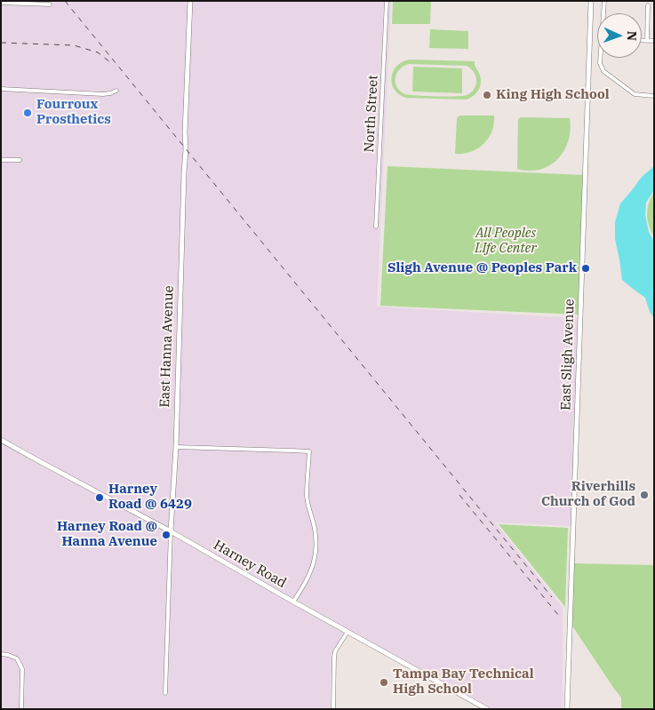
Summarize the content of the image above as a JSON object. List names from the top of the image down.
{
  "streets": {
    "street": [
      "North Street",
      "East Hanna Avenue",
      "East Sligh Avenue",
      "Harney Road"
    ]
  },
  "crossings": [
    ["East Hanna Avenue", "Harney Road"]
  ],
  "parks": ["All Peoples LIfe Center"],
  "places": [
    "King High School",
    "Fourroux Prosthetics",
    "Sligh Avenue @ Peoples Park",
    "Riverhills Church of God",
    "Harney Road @ 6429",
    "Harney Road @ Hanna Avenue",
    "Tampa Bay Technical High School"
  ],
  "north": "right"
}
